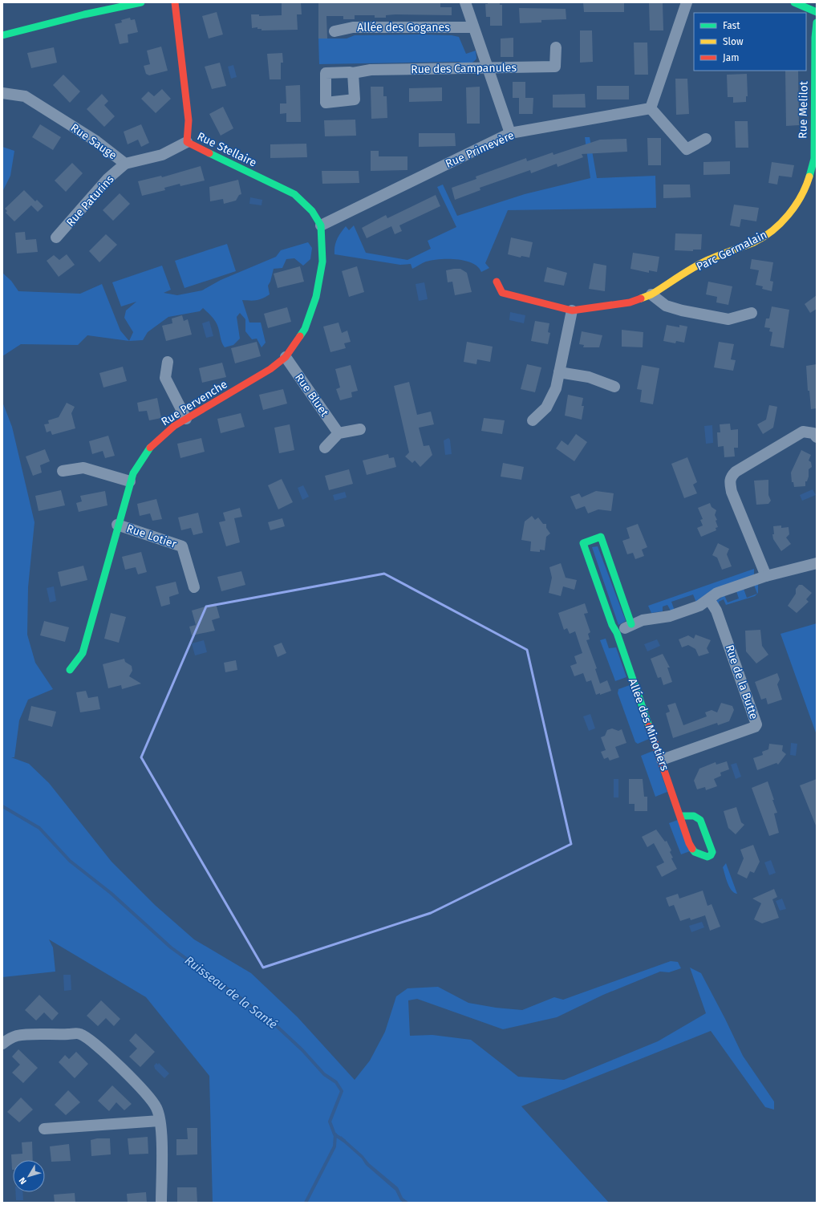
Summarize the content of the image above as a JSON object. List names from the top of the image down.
{
  "streets": {
    "street": [
      "Allée des Goganes",
      "Rue des Campanules",
      "Rue Melilot",
      "Rue Sauge",
      "Rue Stellaire",
      "Rue Primevère",
      "Rue Paturins",
      "Parc Germalain",
      "Rue Bluet",
      "Rue Pervenche",
      "Rue Lotier",
      "Rue de la Butte",
      "Allée des Minotiers"
    ]
  },
  "crossings": [
    ["Rue Melilot", "Parc Germalain"],
    ["Rue Sauge", "Rue Stellaire"],
    ["Rue Sauge", "Rue Paturins"],
    ["Rue Stellaire", "Rue Primevère"],
    ["Rue Stellaire", "Rue Pervenche"],
    ["Rue Primevère", "Rue Pervenche"],
    ["Rue Bluet", "Rue Pervenche"],
    ["Rue Pervenche", "Rue Lotier"],
    ["Rue de la Butte", "Allée des Minotiers"]
  ],
  "water": ["Ruisseau de la Santé"],
  "legend": ["Fast", "Slow", "Jam"],
  "north": "bottom left"
}
